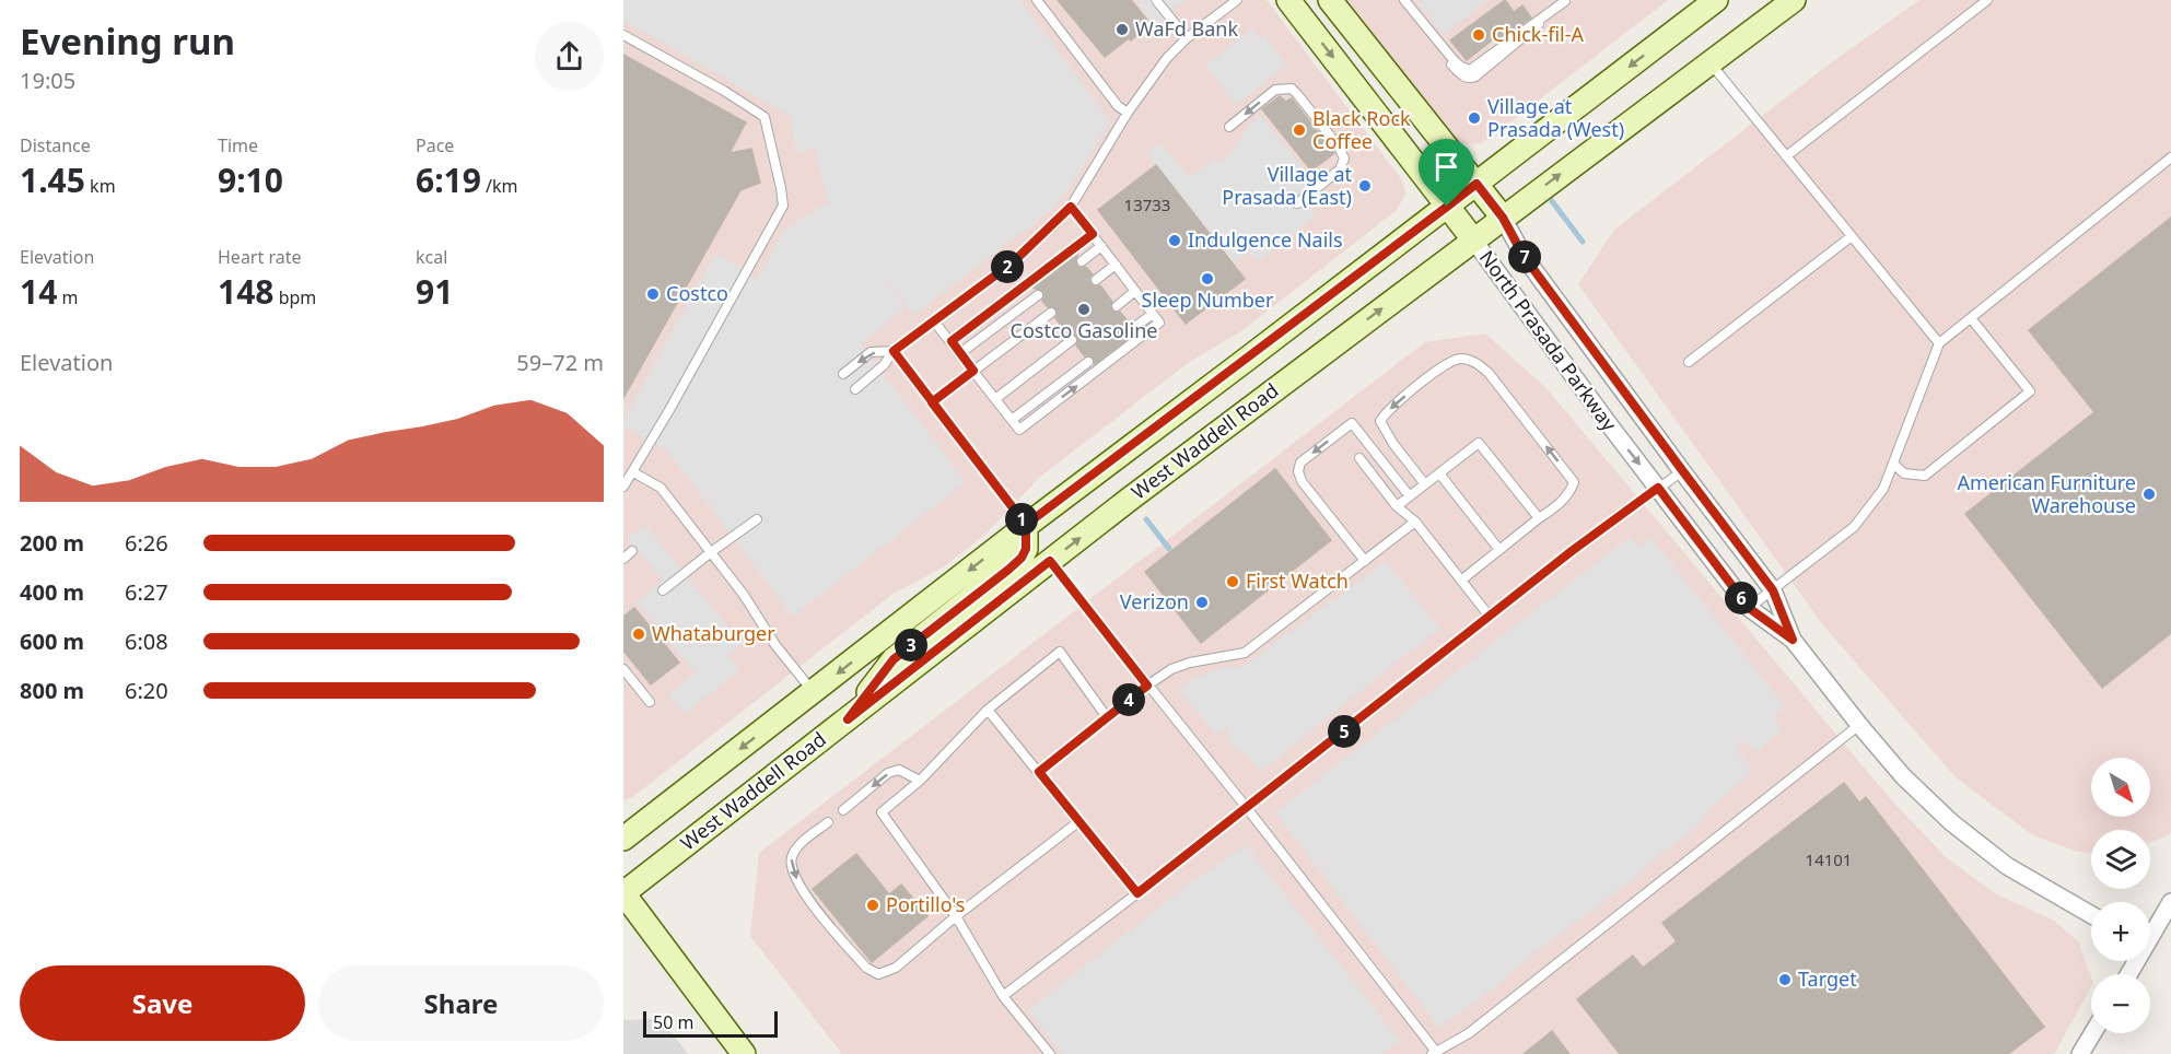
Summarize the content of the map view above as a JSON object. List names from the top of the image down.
{
  "streets": {
    "main road": ["North Prasada Parkway", "West Waddell Road"]
  },
  "crossings": [
    ["North Prasada Parkway", "West Waddell Road"]
  ],
  "places": [
    "WaFd Bank",
    "Chick-fil-A",
    "Village at Prasada (West)",
    "Black Rock Coffee",
    "Village at Prasada (East)",
    "Indulgence Nails",
    "Sleep Number",
    "Costco",
    "Costco Gasoline",
    "American Furniture Warehouse",
    "First Watch",
    "Verizon",
    "Whataburger",
    "Portillo's",
    "Target"
  ],
  "house_numbers": ["13733", "14101"],
  "scale_bar": "50 m",
  "north": "bottom right",
  "page": {
    "heading": ["Evening run", "19:05"],
    "stats": [
      ["Distance", "1.45 km"],
      ["Time", "9:10"],
      ["Pace", "6:19 /km"],
      ["Elevation", "14 m"],
      ["Heart rate", "148 bpm"],
      ["kcal", "91"]
    ],
    "pins": [
      "7",
      "2",
      "1",
      "6",
      "3",
      "4",
      "5"
    ],
    "chart": ["Elevation", "59–72 m"],
    "list": [
      {
        "name": "200 m",
        "note": "6:26"
      },
      {
        "name": "400 m",
        "note": "6:27"
      },
      {
        "name": "600 m",
        "note": "6:08"
      },
      {
        "name": "800 m",
        "note": "6:20"
      }
    ],
    "map_buttons": ["+", "−"],
    "buttons": ["Save", "Share"],
    "scale": "50 m"
  }
}
